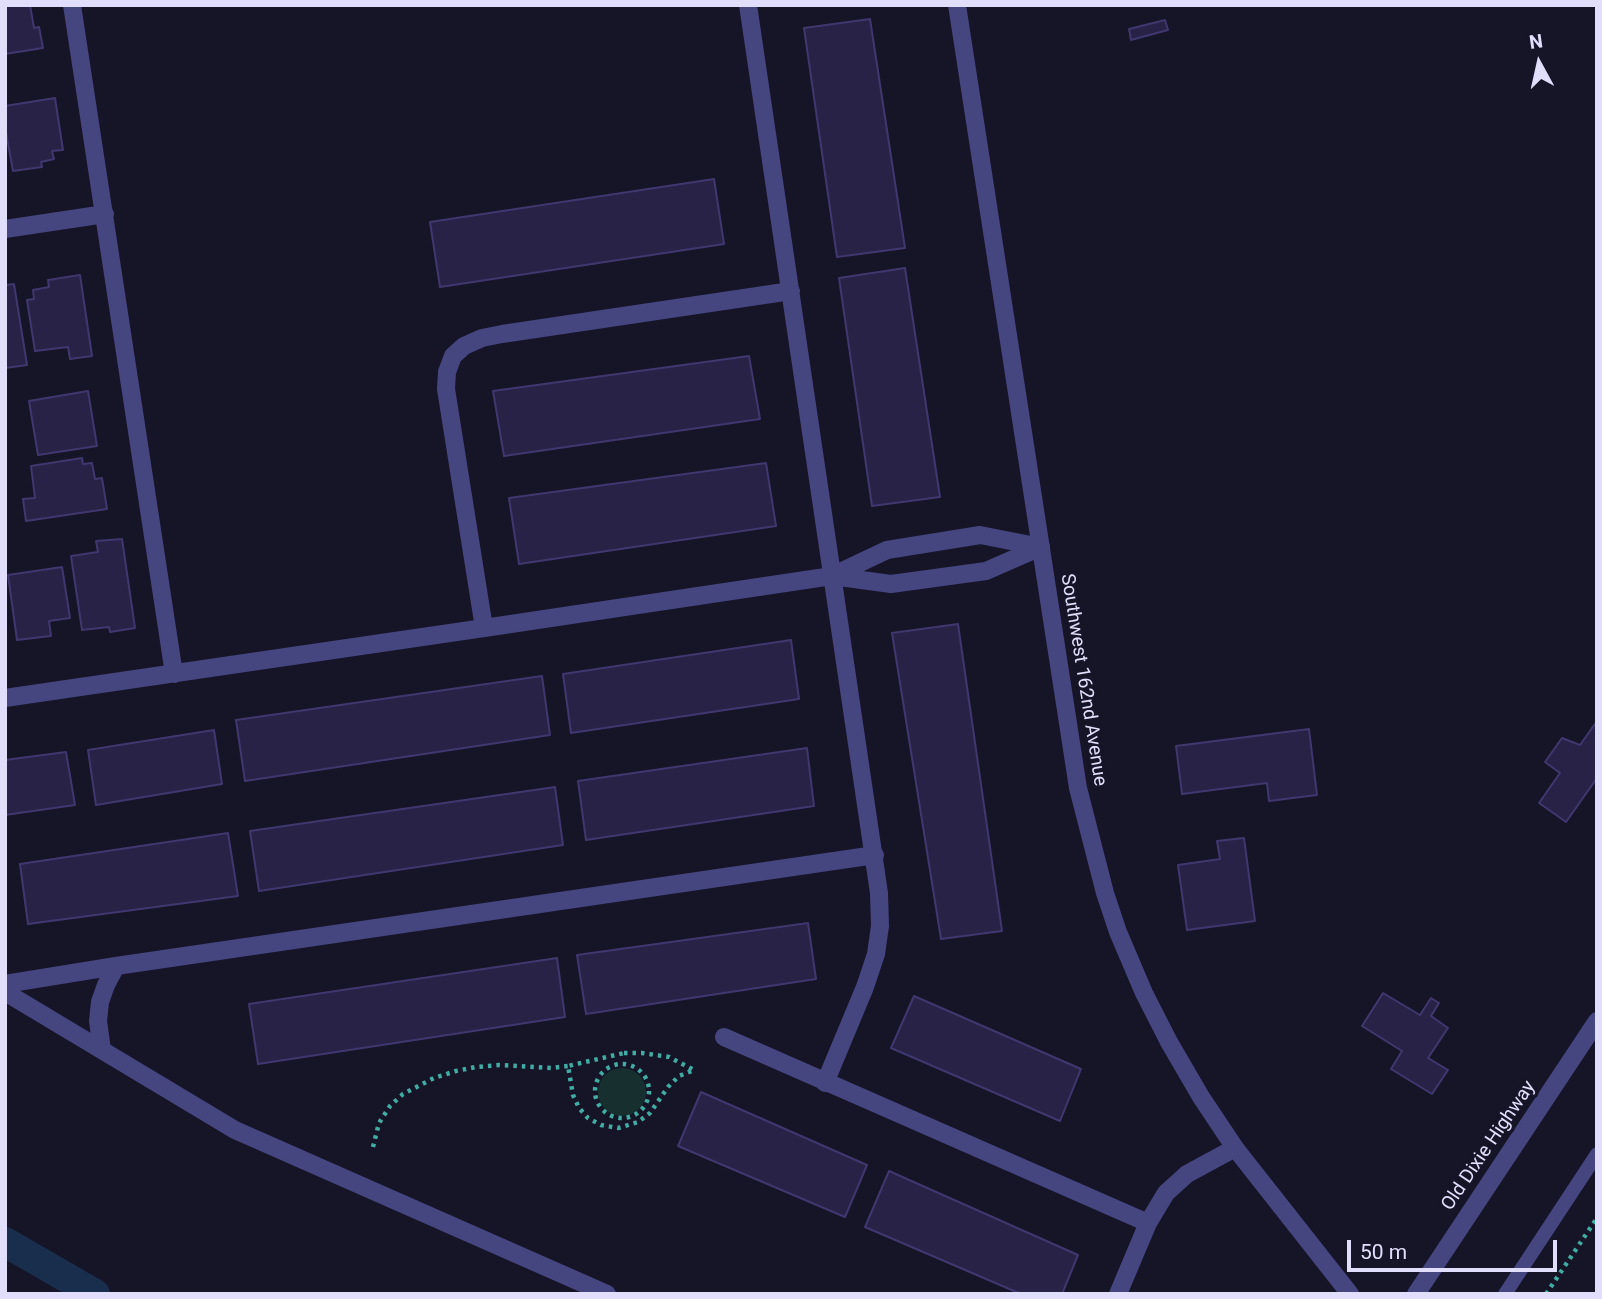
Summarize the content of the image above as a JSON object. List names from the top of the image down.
{
  "streets": {
    "street": ["Southwest 162nd Avenue", "Old Dixie Highway"]
  },
  "scale_bar": "50 m",
  "north": "top"
}
